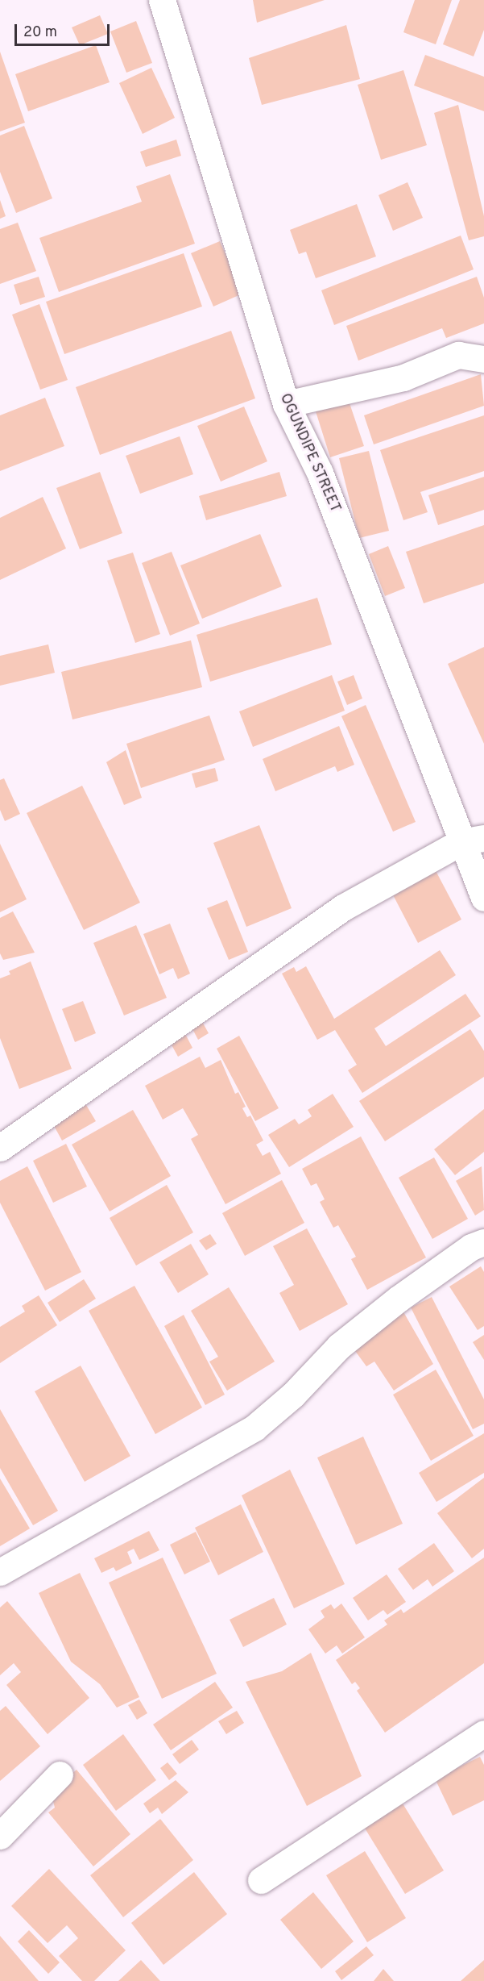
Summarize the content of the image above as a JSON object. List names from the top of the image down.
{
  "streets": {
    "street": ["OGUNDIPE STREET"]
  },
  "scale_bar": "20 m"
}
